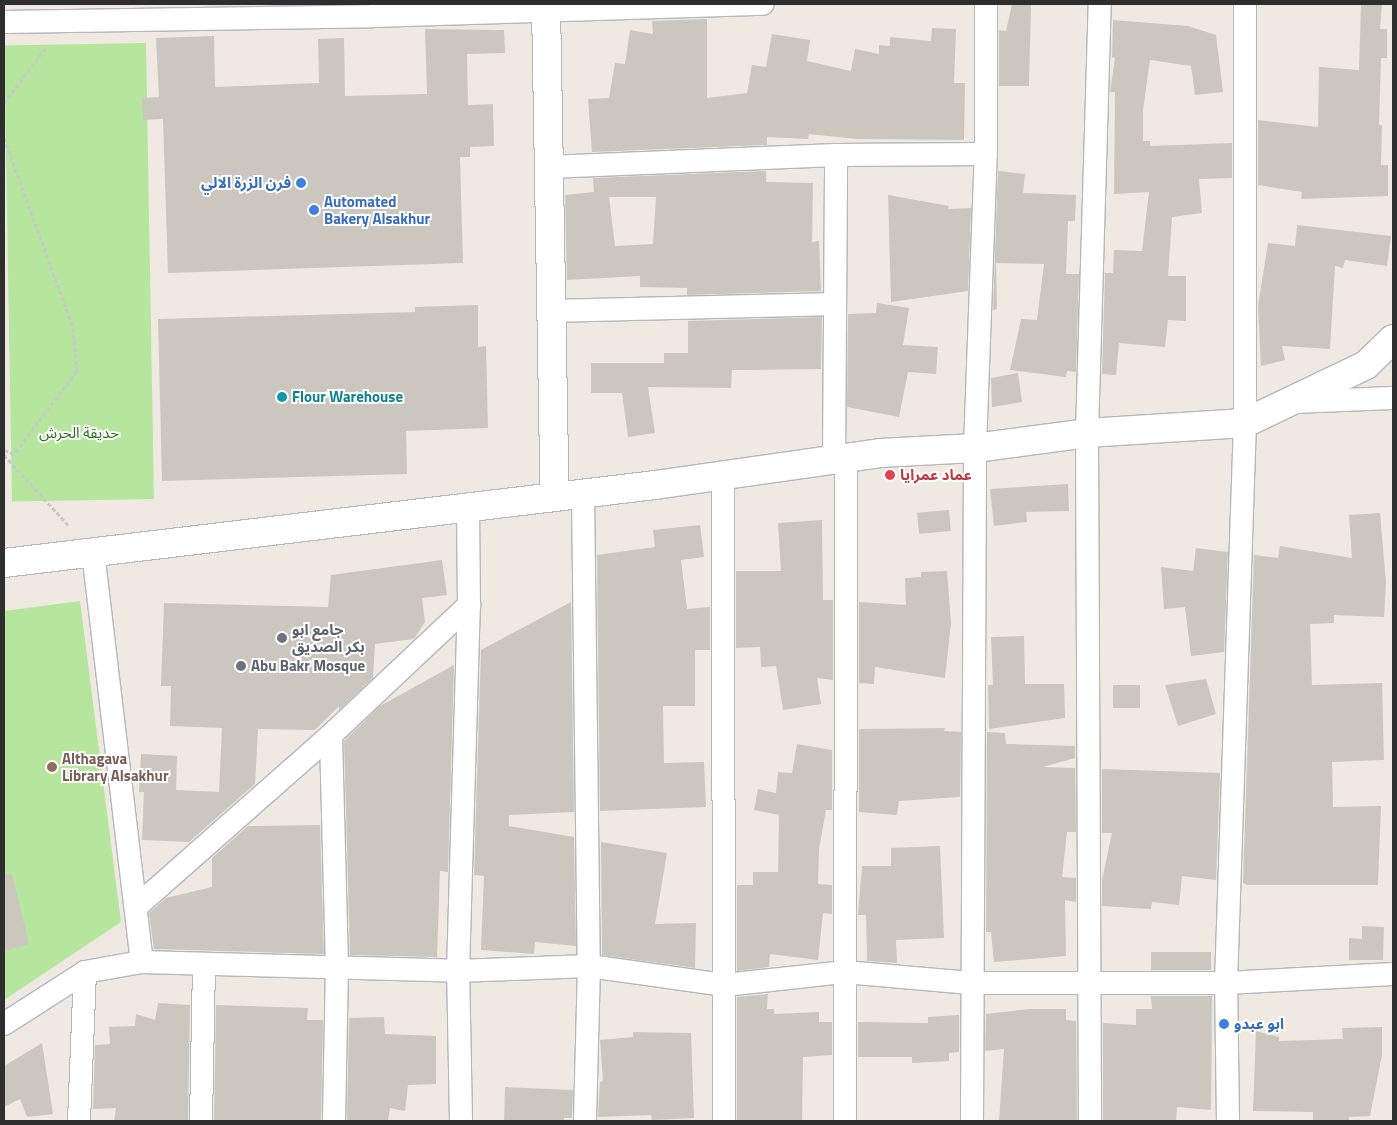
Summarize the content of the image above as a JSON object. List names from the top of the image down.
{
  "parks": ["حديقة الحرش"],
  "places": [
    "فرن الزرة الالي",
    "Automated Bakery Alsakhur",
    "Flour Warehouse",
    "عماد عمرايا",
    "جامع ابو بكر الصديق",
    "Abu Bakr Mosque",
    "Althagava Library Alsakhur",
    "ابو عبدو"
  ]
}
